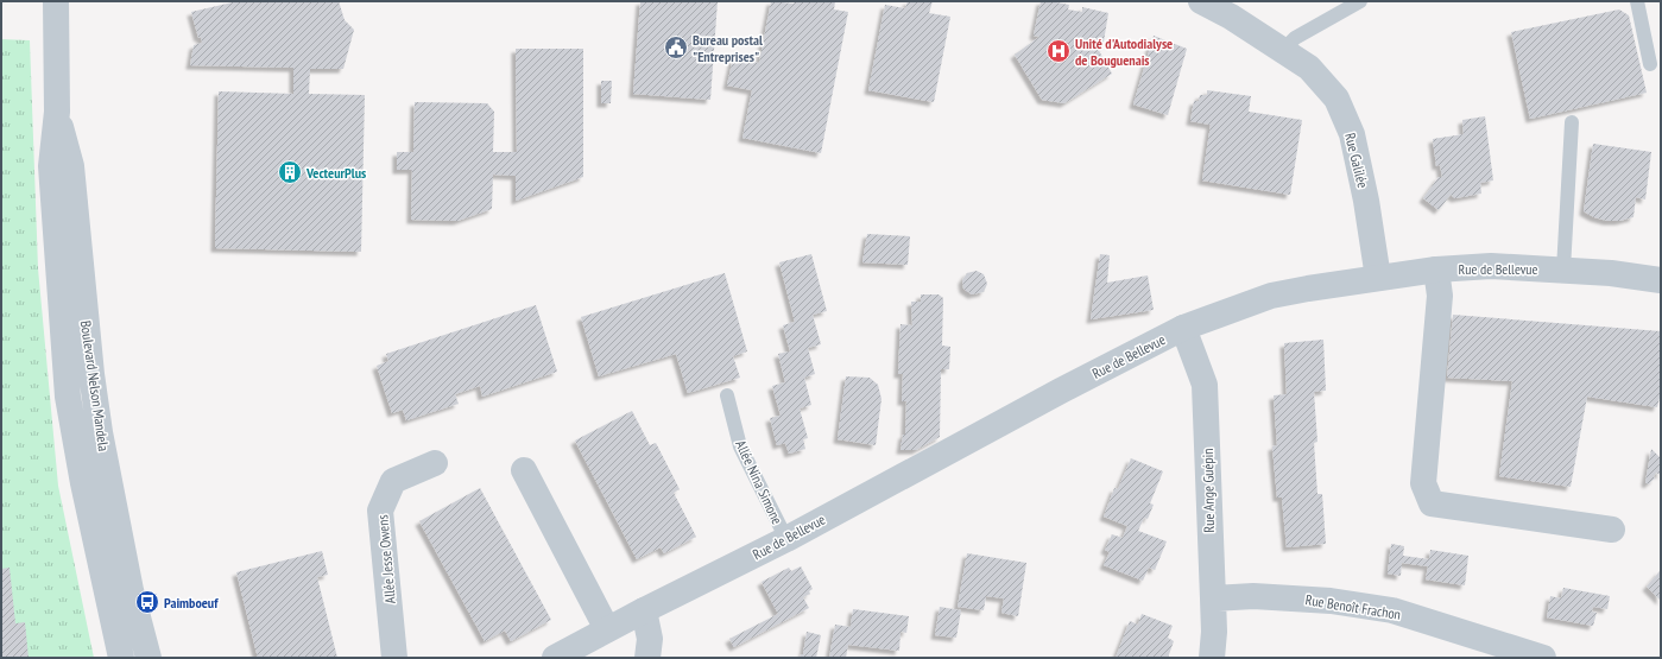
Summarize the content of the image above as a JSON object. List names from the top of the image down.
{
  "streets": {
    "street": [
      "Rue Galilée",
      "Rue de Bellevue",
      "Boulevard Nelson Mandela",
      "Rue Ange Guépin",
      "Allée Jesse Owens",
      "Rue Benoît Frachon"
    ],
    "lane": ["Allée Nina Simone"]
  },
  "crossings": [
    ["Rue Galilée", "Rue de Bellevue"],
    ["Rue de Bellevue", "Allée Nina Simone"],
    ["Rue de Bellevue", "Rue Ange Guépin"],
    ["Rue Ange Guépin", "Rue Benoît Frachon"]
  ],
  "places": {
    "public building": ["Bureau postal \"Entreprises\""],
    "hospital": ["Unité d'Autodialyse de Bouguenais"],
    "building": ["VecteurPlus"],
    "bus stop": ["Paimboeuf"]
  }
}
